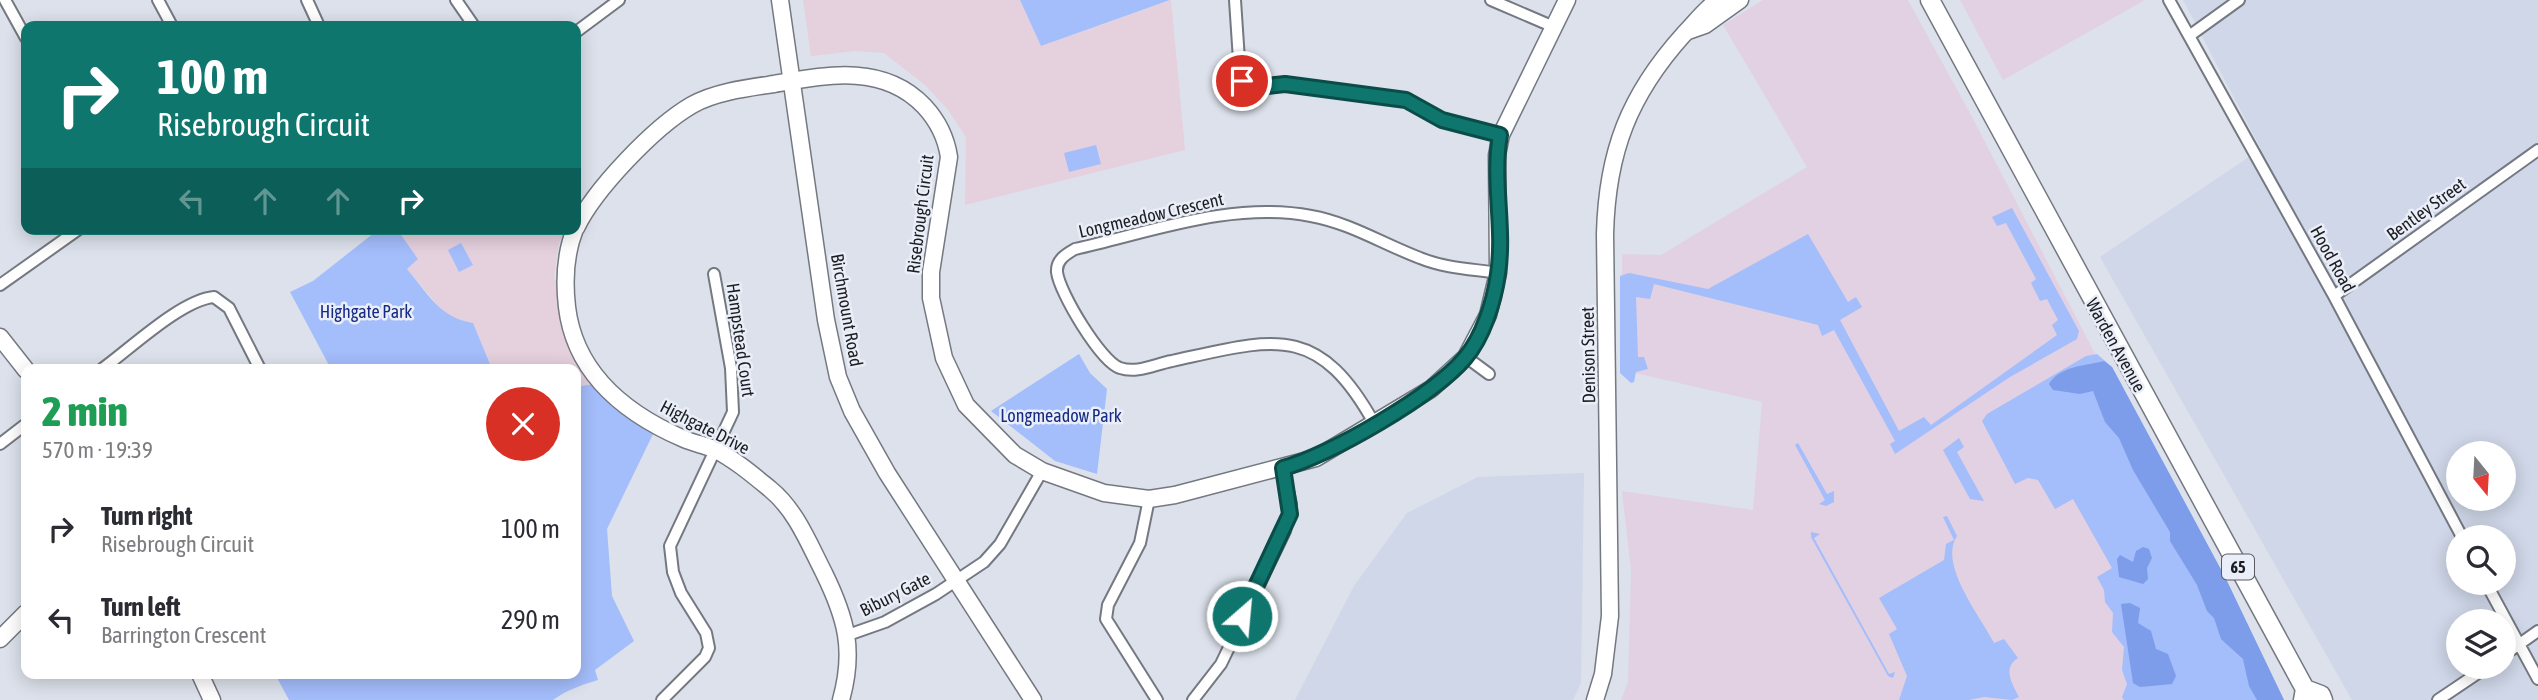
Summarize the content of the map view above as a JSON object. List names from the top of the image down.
{
  "streets": {
    "main road": ["Warden Avenue", "65"],
    "street": [
      "Bentley Street",
      "Risebrough Circuit",
      "Longmeadow Crescent",
      "Hood Road",
      "Birchmount Road",
      "Hampstead Court",
      "Denison Street",
      "Highgate Drive",
      "Bibury Gate"
    ]
  },
  "crossings": [
    ["Bentley Street", "Hood Road"],
    ["Risebrough Circuit", "Longmeadow Crescent"],
    ["Risebrough Circuit", "Birchmount Road"],
    ["Risebrough Circuit", "Highgate Drive"],
    ["Risebrough Circuit", "Bibury Gate"],
    ["Birchmount Road", "Highgate Drive"],
    ["Birchmount Road", "Bibury Gate"],
    ["Hampstead Court", "Highgate Drive"],
    ["Highgate Drive", "Bibury Gate"]
  ],
  "parks": ["Highgate Park", "Longmeadow Park"],
  "north": "bottom",
  "page": {
    "turn": ["100 m", "Risebrough Circuit"],
    "heading": ["2 min", "570 m · 19:39"],
    "list": [
      {
        "name": "Turn right",
        "note": "Risebrough Circuit",
        "value": "100 m"
      },
      {
        "name": "Turn left",
        "note": "Barrington Crescent",
        "value": "290 m"
      }
    ]
  }
}
